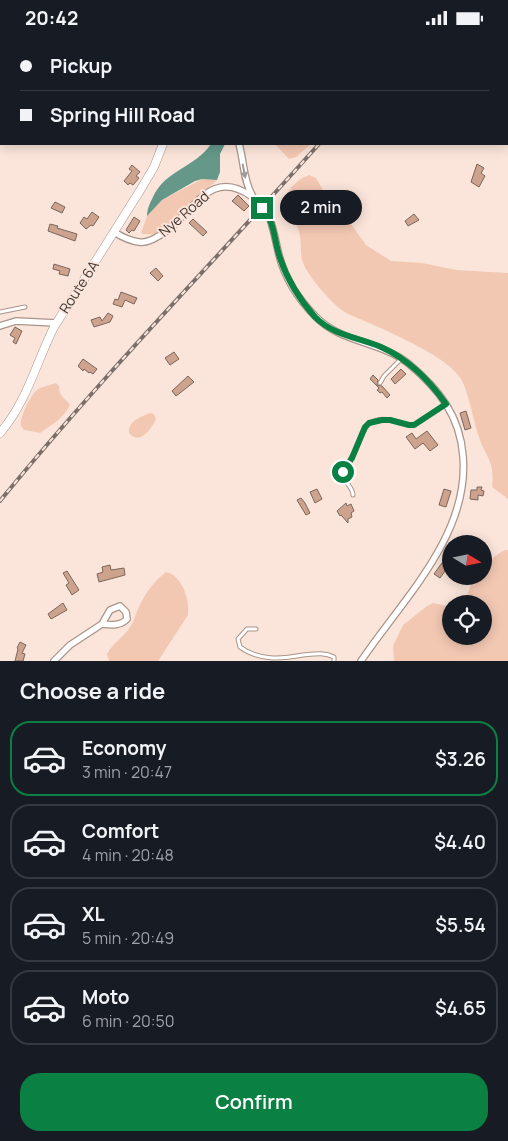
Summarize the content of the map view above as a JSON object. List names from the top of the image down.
{
  "streets": {
    "main road": ["Route 6A"],
    "street": ["Nye Road"]
  },
  "crossings": [
    ["Nye Road", "Route 6A"]
  ],
  "north": "right",
  "page": {
    "status": "20:42",
    "banner": ["Pickup", "Spring Hill Road"],
    "bubble": "2 min",
    "heading": "Choose a ride",
    "list": [
      {
        "name": "Economy",
        "note": "3 min · 20:47",
        "value": "$3.26"
      },
      {
        "name": "Comfort",
        "note": "4 min · 20:48",
        "value": "$4.40"
      },
      {
        "name": "XL",
        "note": "5 min · 20:49",
        "value": "$5.54"
      },
      {
        "name": "Moto",
        "note": "6 min · 20:50",
        "value": "$4.65"
      }
    ],
    "buttons": "Confirm"
  }
}
